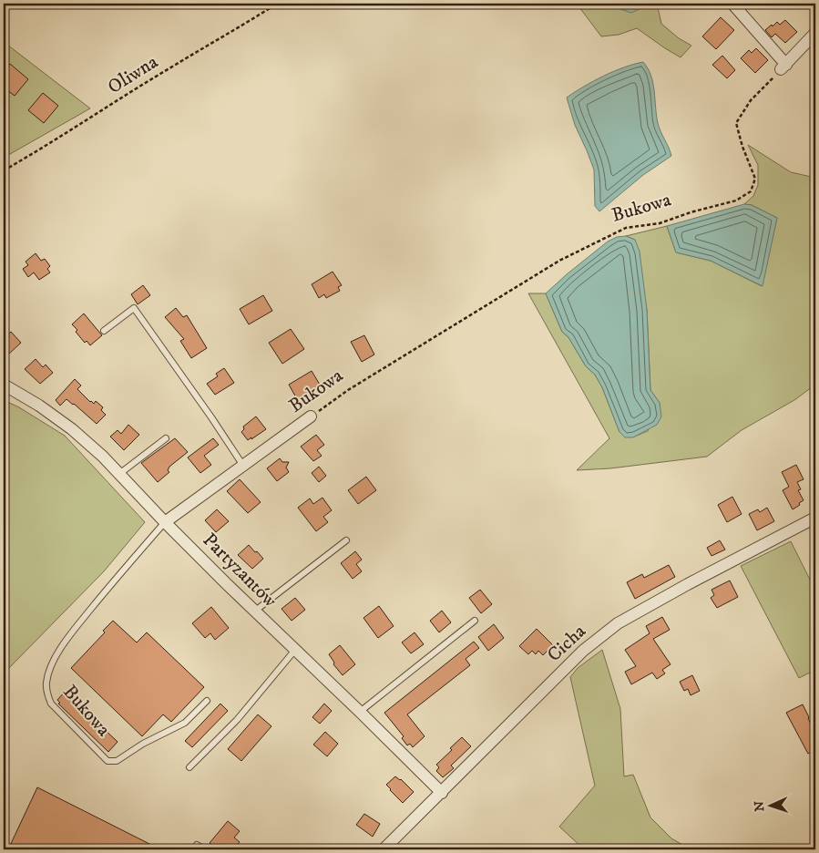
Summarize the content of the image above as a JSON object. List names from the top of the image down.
{
  "streets": {
    "street": ["Bukowa", "Partyzantów", "Cicha"],
    "path": ["Oliwna"]
  },
  "crossings": [
    ["Bukowa", "Partyzantów"],
    ["Partyzantów", "Cicha"]
  ],
  "north": "left"
}
